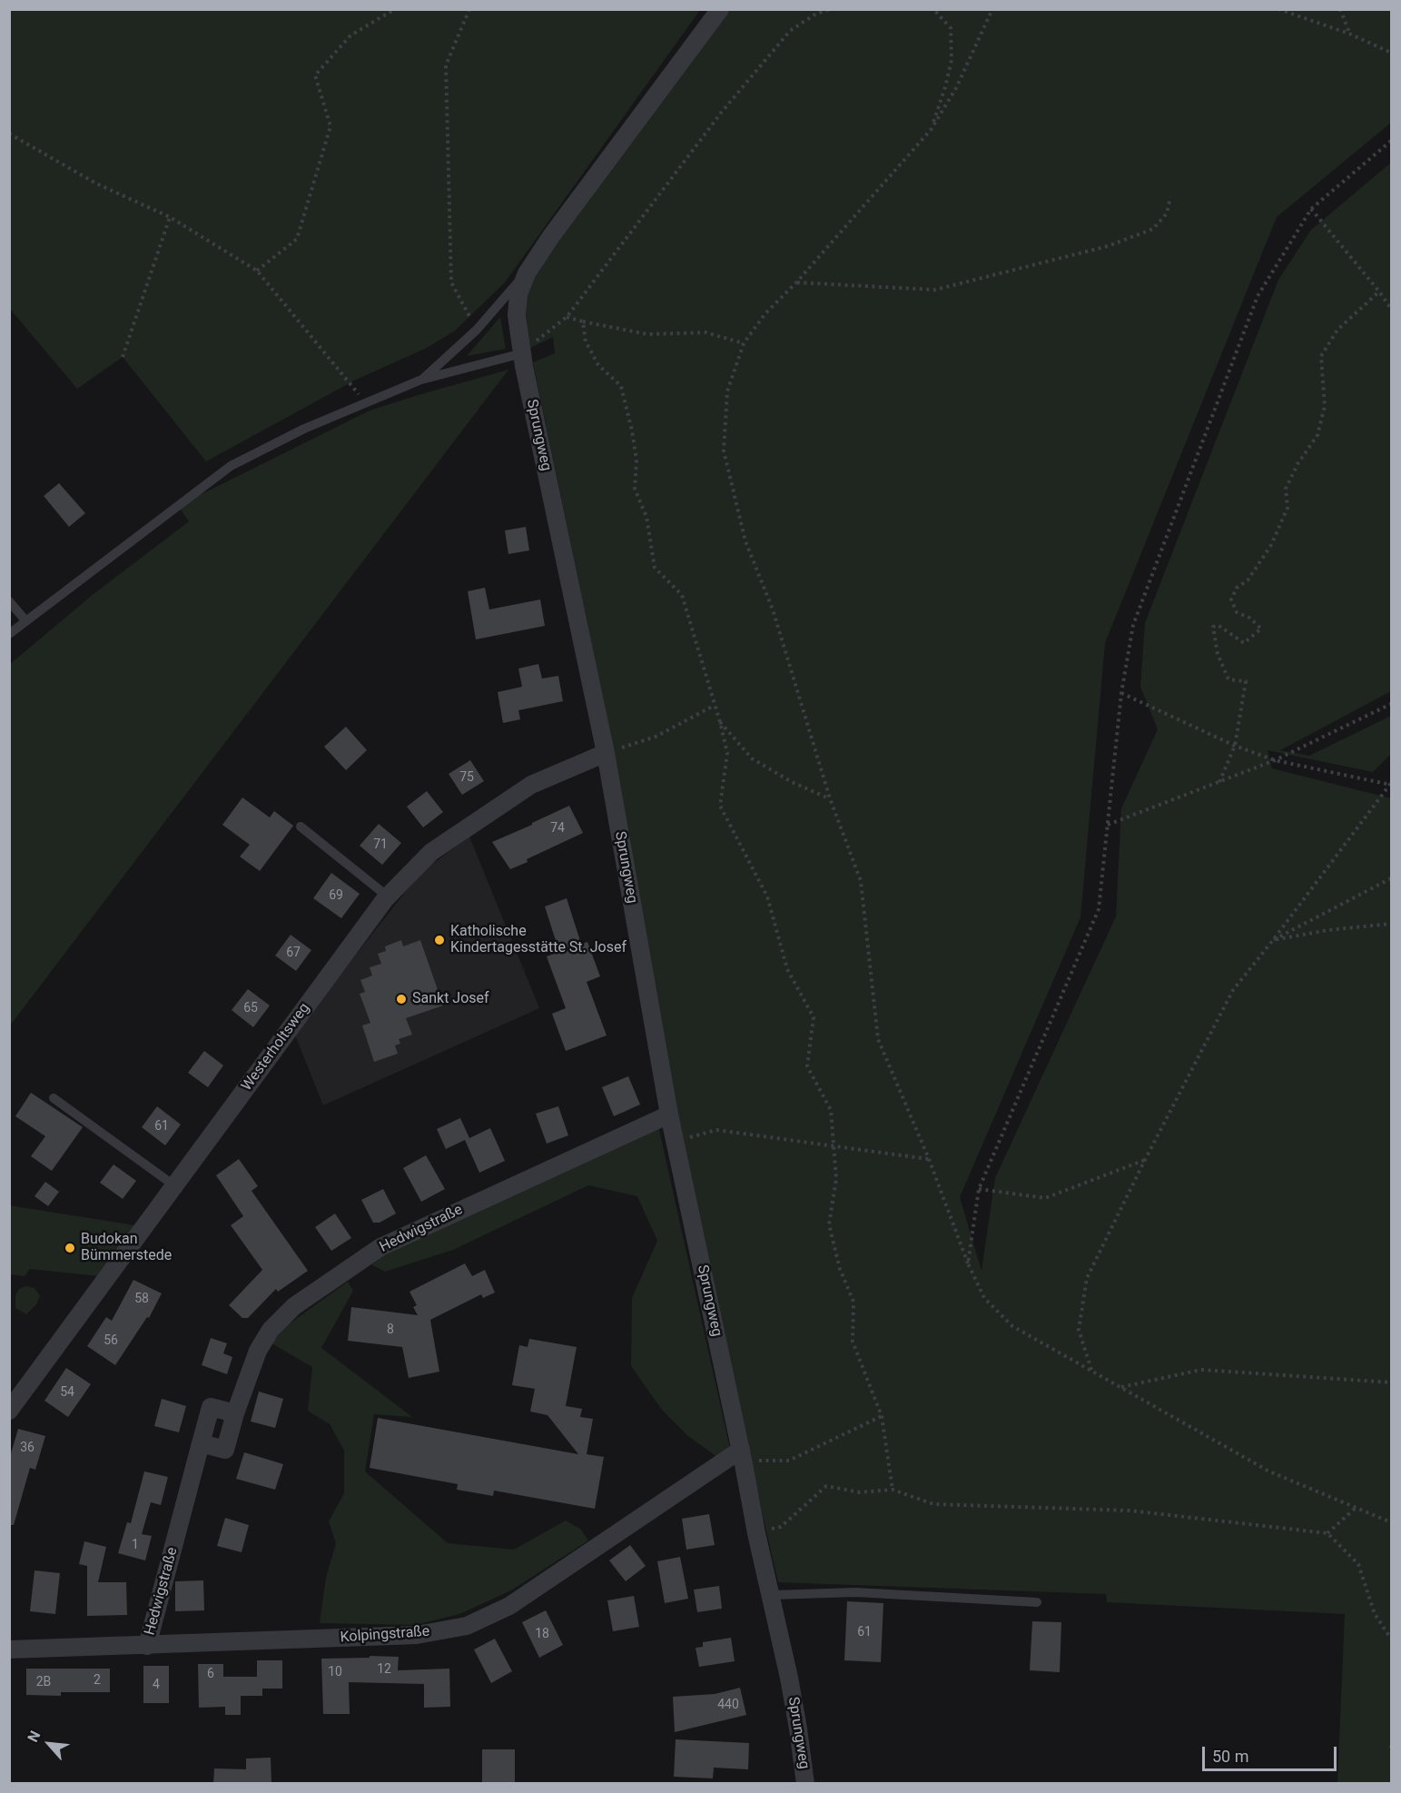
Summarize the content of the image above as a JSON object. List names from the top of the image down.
{
  "streets": {
    "street": [
      "Sprungweg",
      "Westerholtsweg",
      "Hedwigstraße",
      "Kolpingstraße"
    ]
  },
  "crossings": [
    ["Sprungweg", "Westerholtsweg"],
    ["Sprungweg", "Hedwigstraße"],
    ["Sprungweg", "Kolpingstraße"],
    ["Hedwigstraße", "Kolpingstraße"]
  ],
  "places": ["Katholische Kindertagesstätte St. Josef", "Sankt Josef", "Budokan Bümmerstede"],
  "house_numbers": [
    "75",
    "74",
    "71",
    "69",
    "67",
    "65",
    "61",
    "58",
    "8",
    "56",
    "54",
    "36",
    "1",
    "61",
    "18",
    "12",
    "10",
    "6",
    "2",
    "2B",
    "4",
    "440"
  ],
  "scale_bar": "50 m",
  "north": "top left"
}
